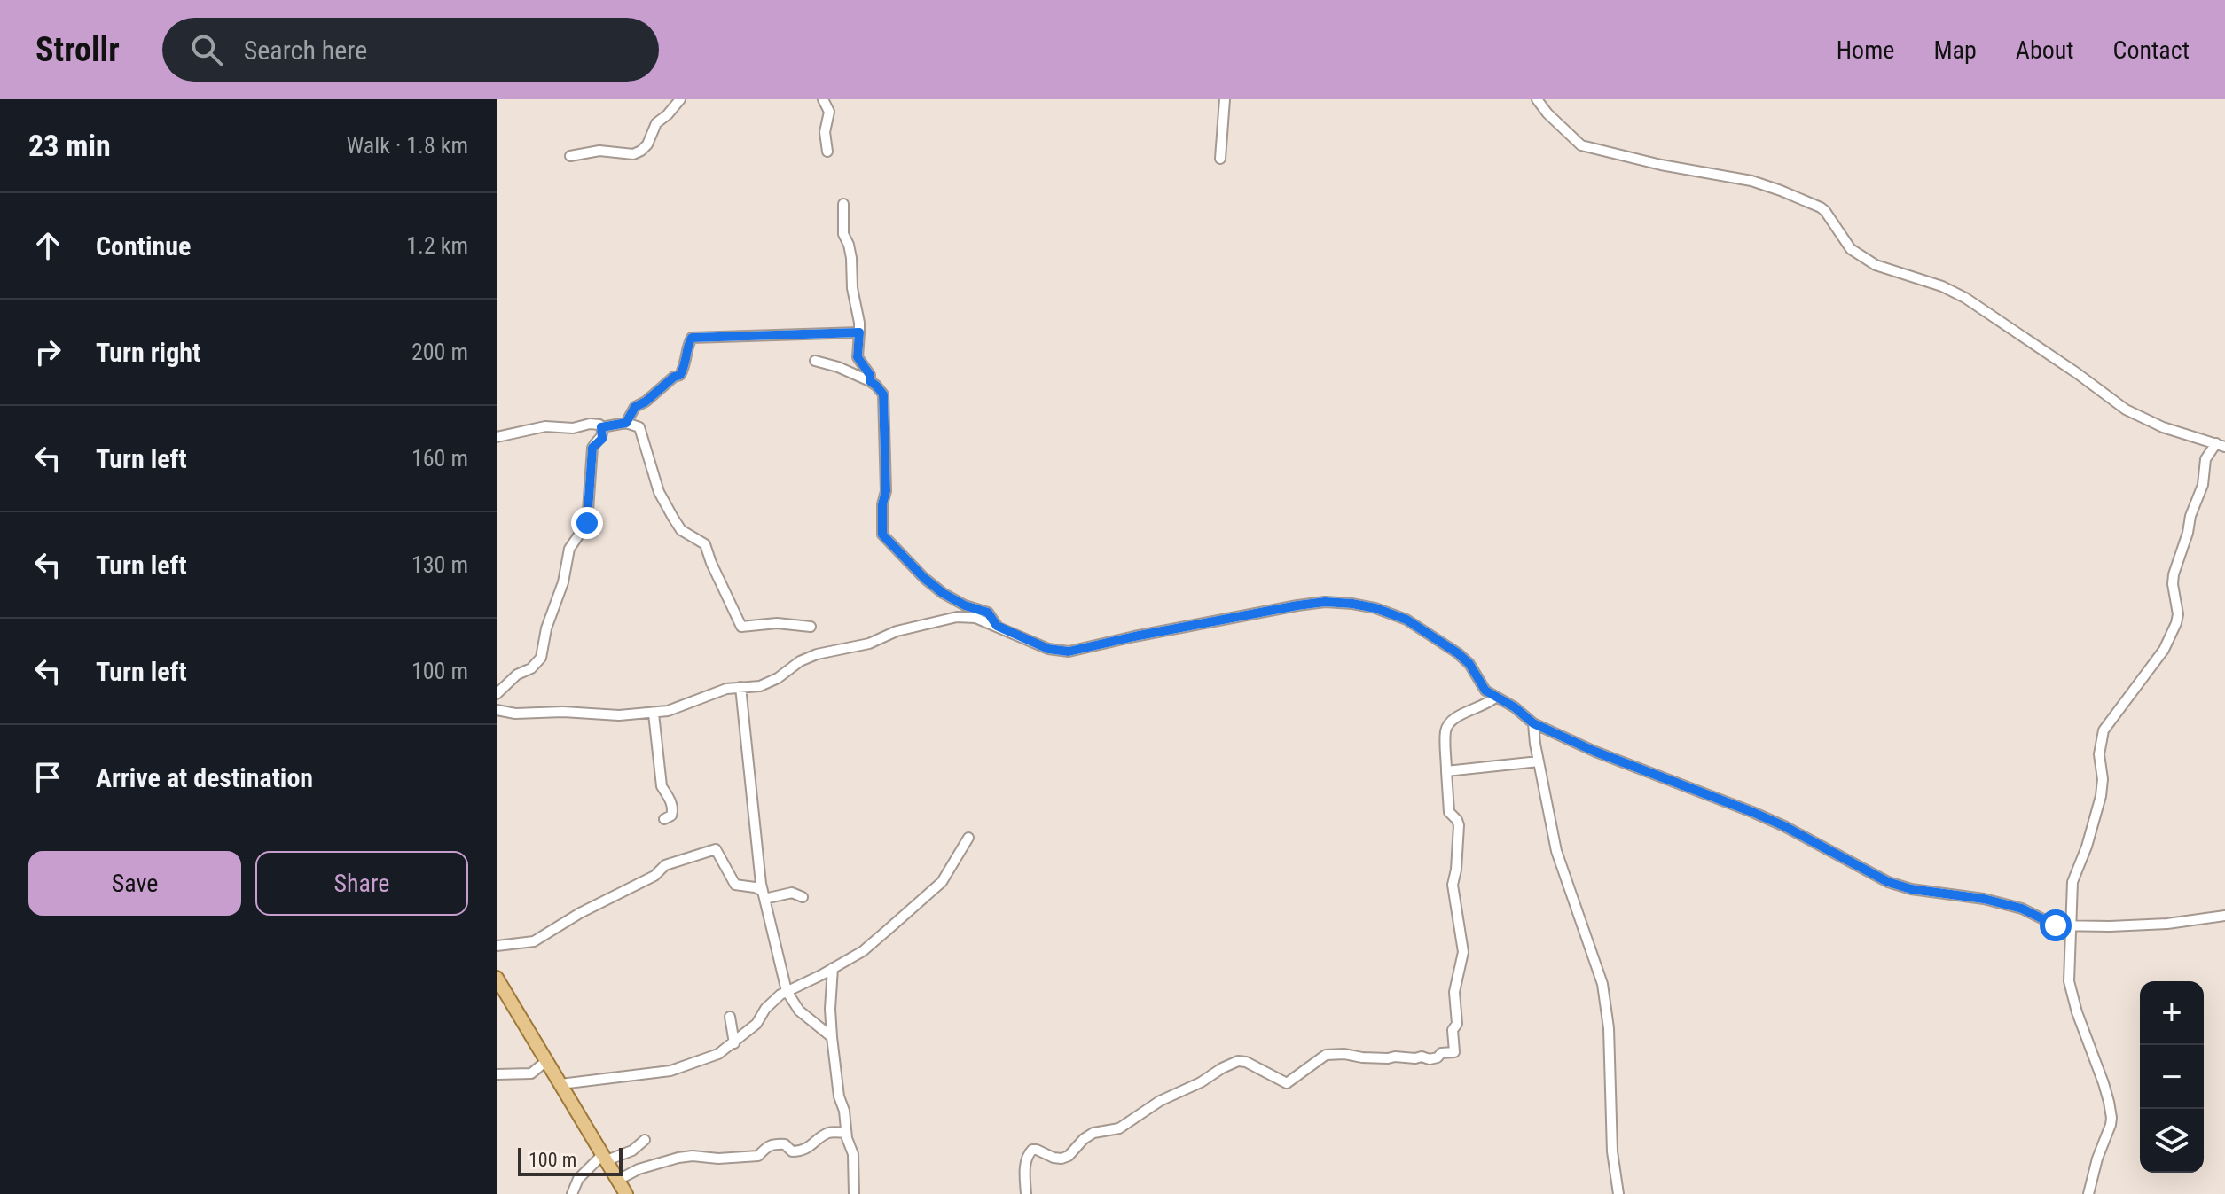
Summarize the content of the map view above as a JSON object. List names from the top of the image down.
{
  "scale_bar": "100 m",
  "page": {
    "header": "Strollr",
    "search": "Search here",
    "nav": [
      "Home",
      "Map",
      "About",
      "Contact"
    ],
    "heading": ["23 min", "Walk · 1.8 km"],
    "list": [
      ["Continue", "1.2 km"],
      ["Turn right", "200 m"],
      ["Turn left", "160 m"],
      ["Turn left", "130 m"],
      ["Turn left", "100 m"],
      "Arrive at destination"
    ],
    "buttons": ["Save", "Share"],
    "map_buttons": ["+", "−"],
    "scale": "100 m"
  }
}
